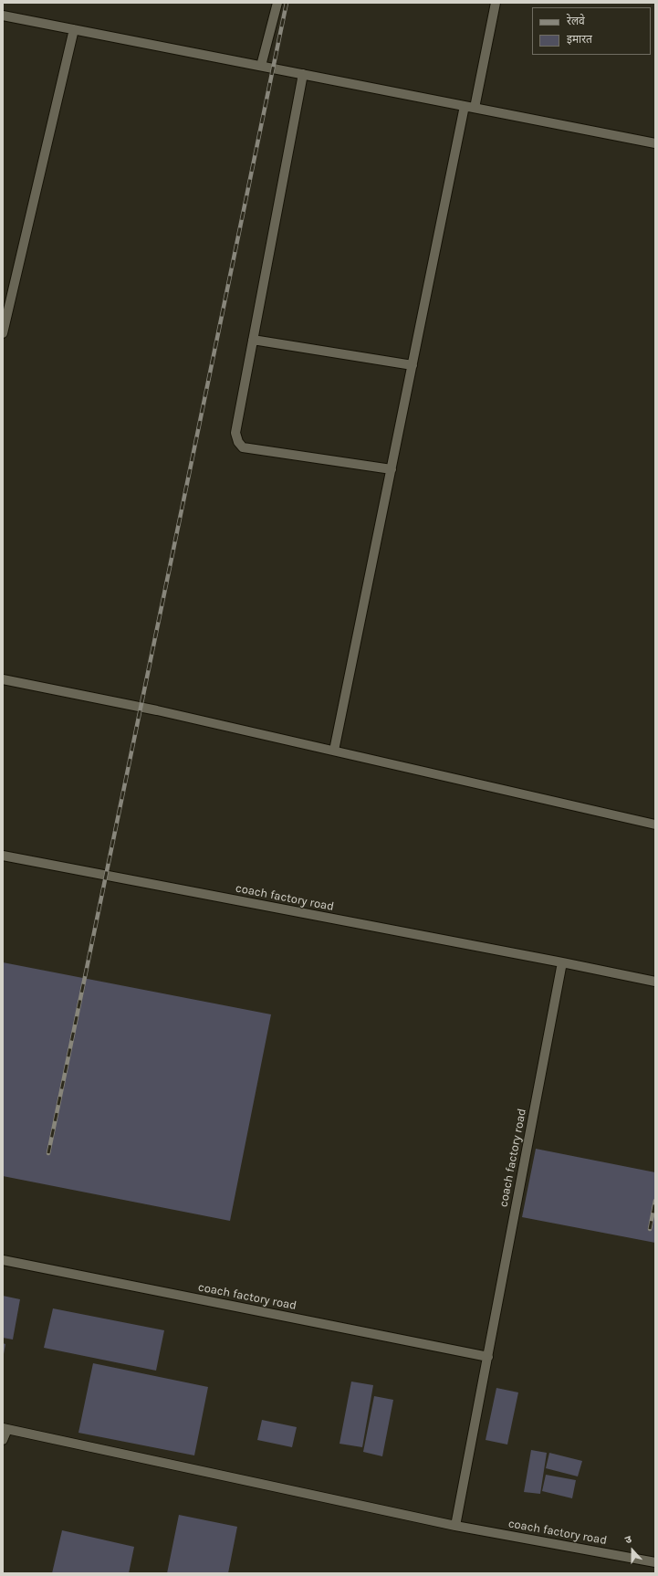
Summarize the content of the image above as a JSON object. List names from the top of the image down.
{
  "streets": {
    "lane": ["coach factory road"]
  },
  "legend": ["रेलवे", "इमारत"],
  "north": "top"
}
